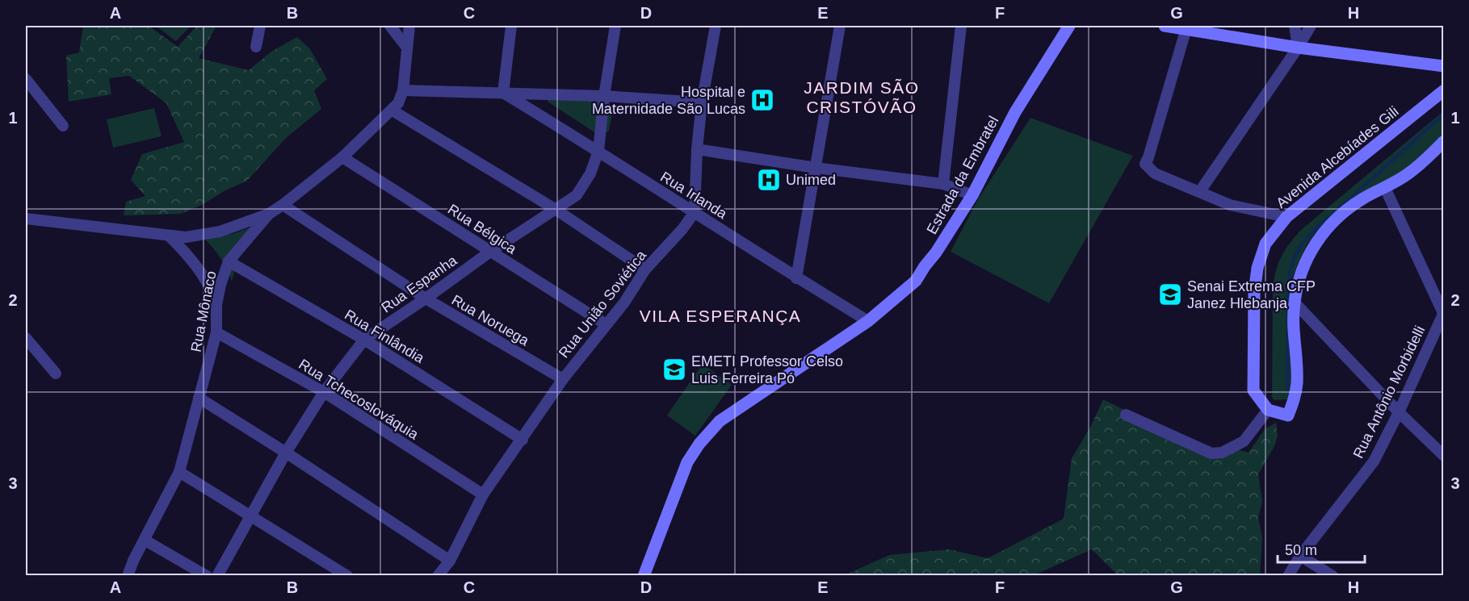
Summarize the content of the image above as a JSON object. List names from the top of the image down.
{
  "streets": {
    "street": [
      "Avenida Alcebíades Gili",
      "Estrada da Embratel",
      "Rua Irlanda",
      "Rua Bélgica",
      "Rua Espanha",
      "Rua União Soviética",
      "Rua Mônaco",
      "Rua Noruega",
      "Rua Finlândia",
      "Rua Antônio Morbidelli",
      "Rua Tchecoslováquia"
    ]
  },
  "crossings": [
    ["Estrada da Embratel", "Rua Irlanda"],
    ["Rua Irlanda", "Rua Espanha"],
    ["Rua Irlanda", "Rua União Soviética"],
    ["Rua Bélgica", "Rua Espanha"],
    ["Rua Bélgica", "Rua União Soviética"],
    ["Rua Bélgica", "Rua Mônaco"],
    ["Rua Espanha", "Rua Noruega"],
    ["Rua Espanha", "Rua Finlândia"],
    ["Rua Espanha", "Rua Tchecoslováquia"],
    ["Rua União Soviética", "Rua Noruega"],
    ["Rua União Soviética", "Rua Finlândia"],
    ["Rua União Soviética", "Rua Tchecoslováquia"],
    ["Rua Mônaco", "Rua Noruega"],
    ["Rua Mônaco", "Rua Finlândia"],
    ["Rua Mônaco", "Rua Tchecoslováquia"]
  ],
  "districts": ["JARDIM SÃO CRISTÓVÃO", "VILA ESPERANÇA"],
  "places": {
    "hospital": ["Hospital e Maternidade São Lucas", "Unimed"],
    "school or university": ["Senai Extrema CFP Janez Hlebanja", "EMETI Professor Celso Luis Ferreira Pó"]
  },
  "scale_bar": "50 m",
  "grid": {
    "columns": [
      "A",
      "B",
      "C",
      "D",
      "E",
      "F",
      "G",
      "H"
    ],
    "rows": ["1", "2", "3"]
  }
}
